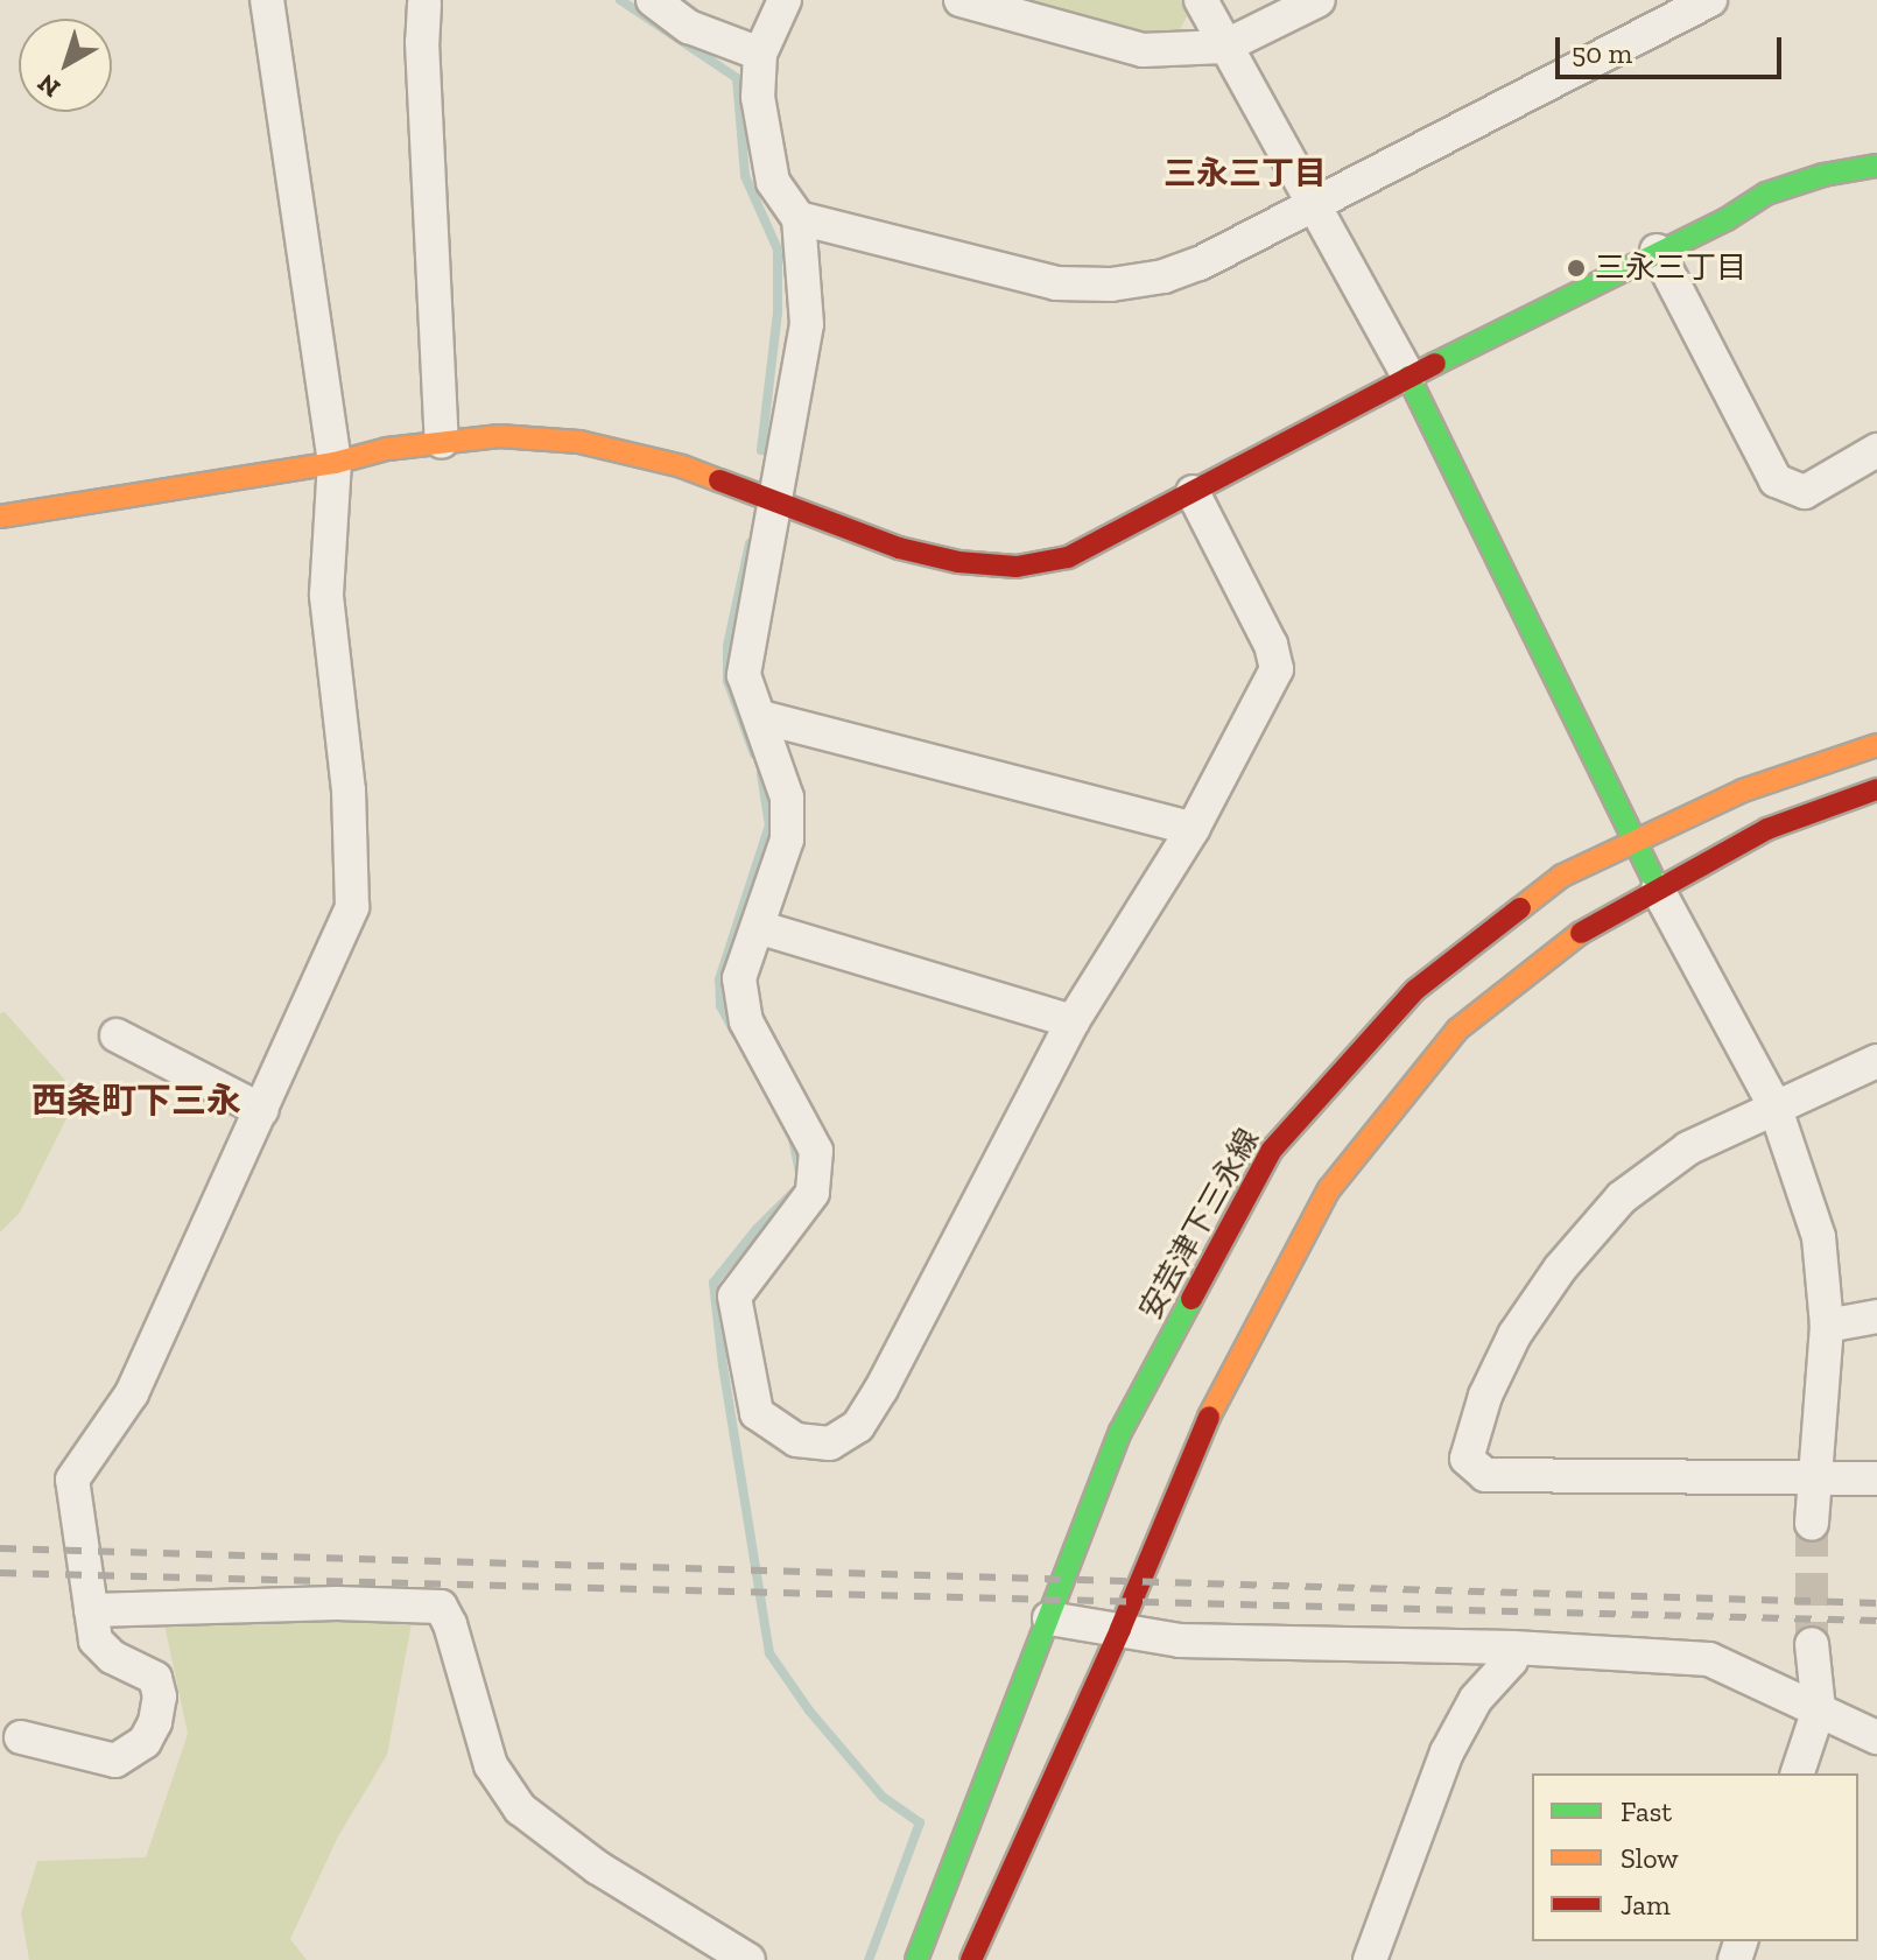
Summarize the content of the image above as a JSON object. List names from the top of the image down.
{
  "streets": {
    "main road": ["安芸津下三永線"]
  },
  "districts": ["三永三丁目", "西条町下三永"],
  "places": ["三永三丁目"],
  "legend": ["Fast", "Slow", "Jam"],
  "scale_bar": "50 m",
  "north": "bottom left"
}
